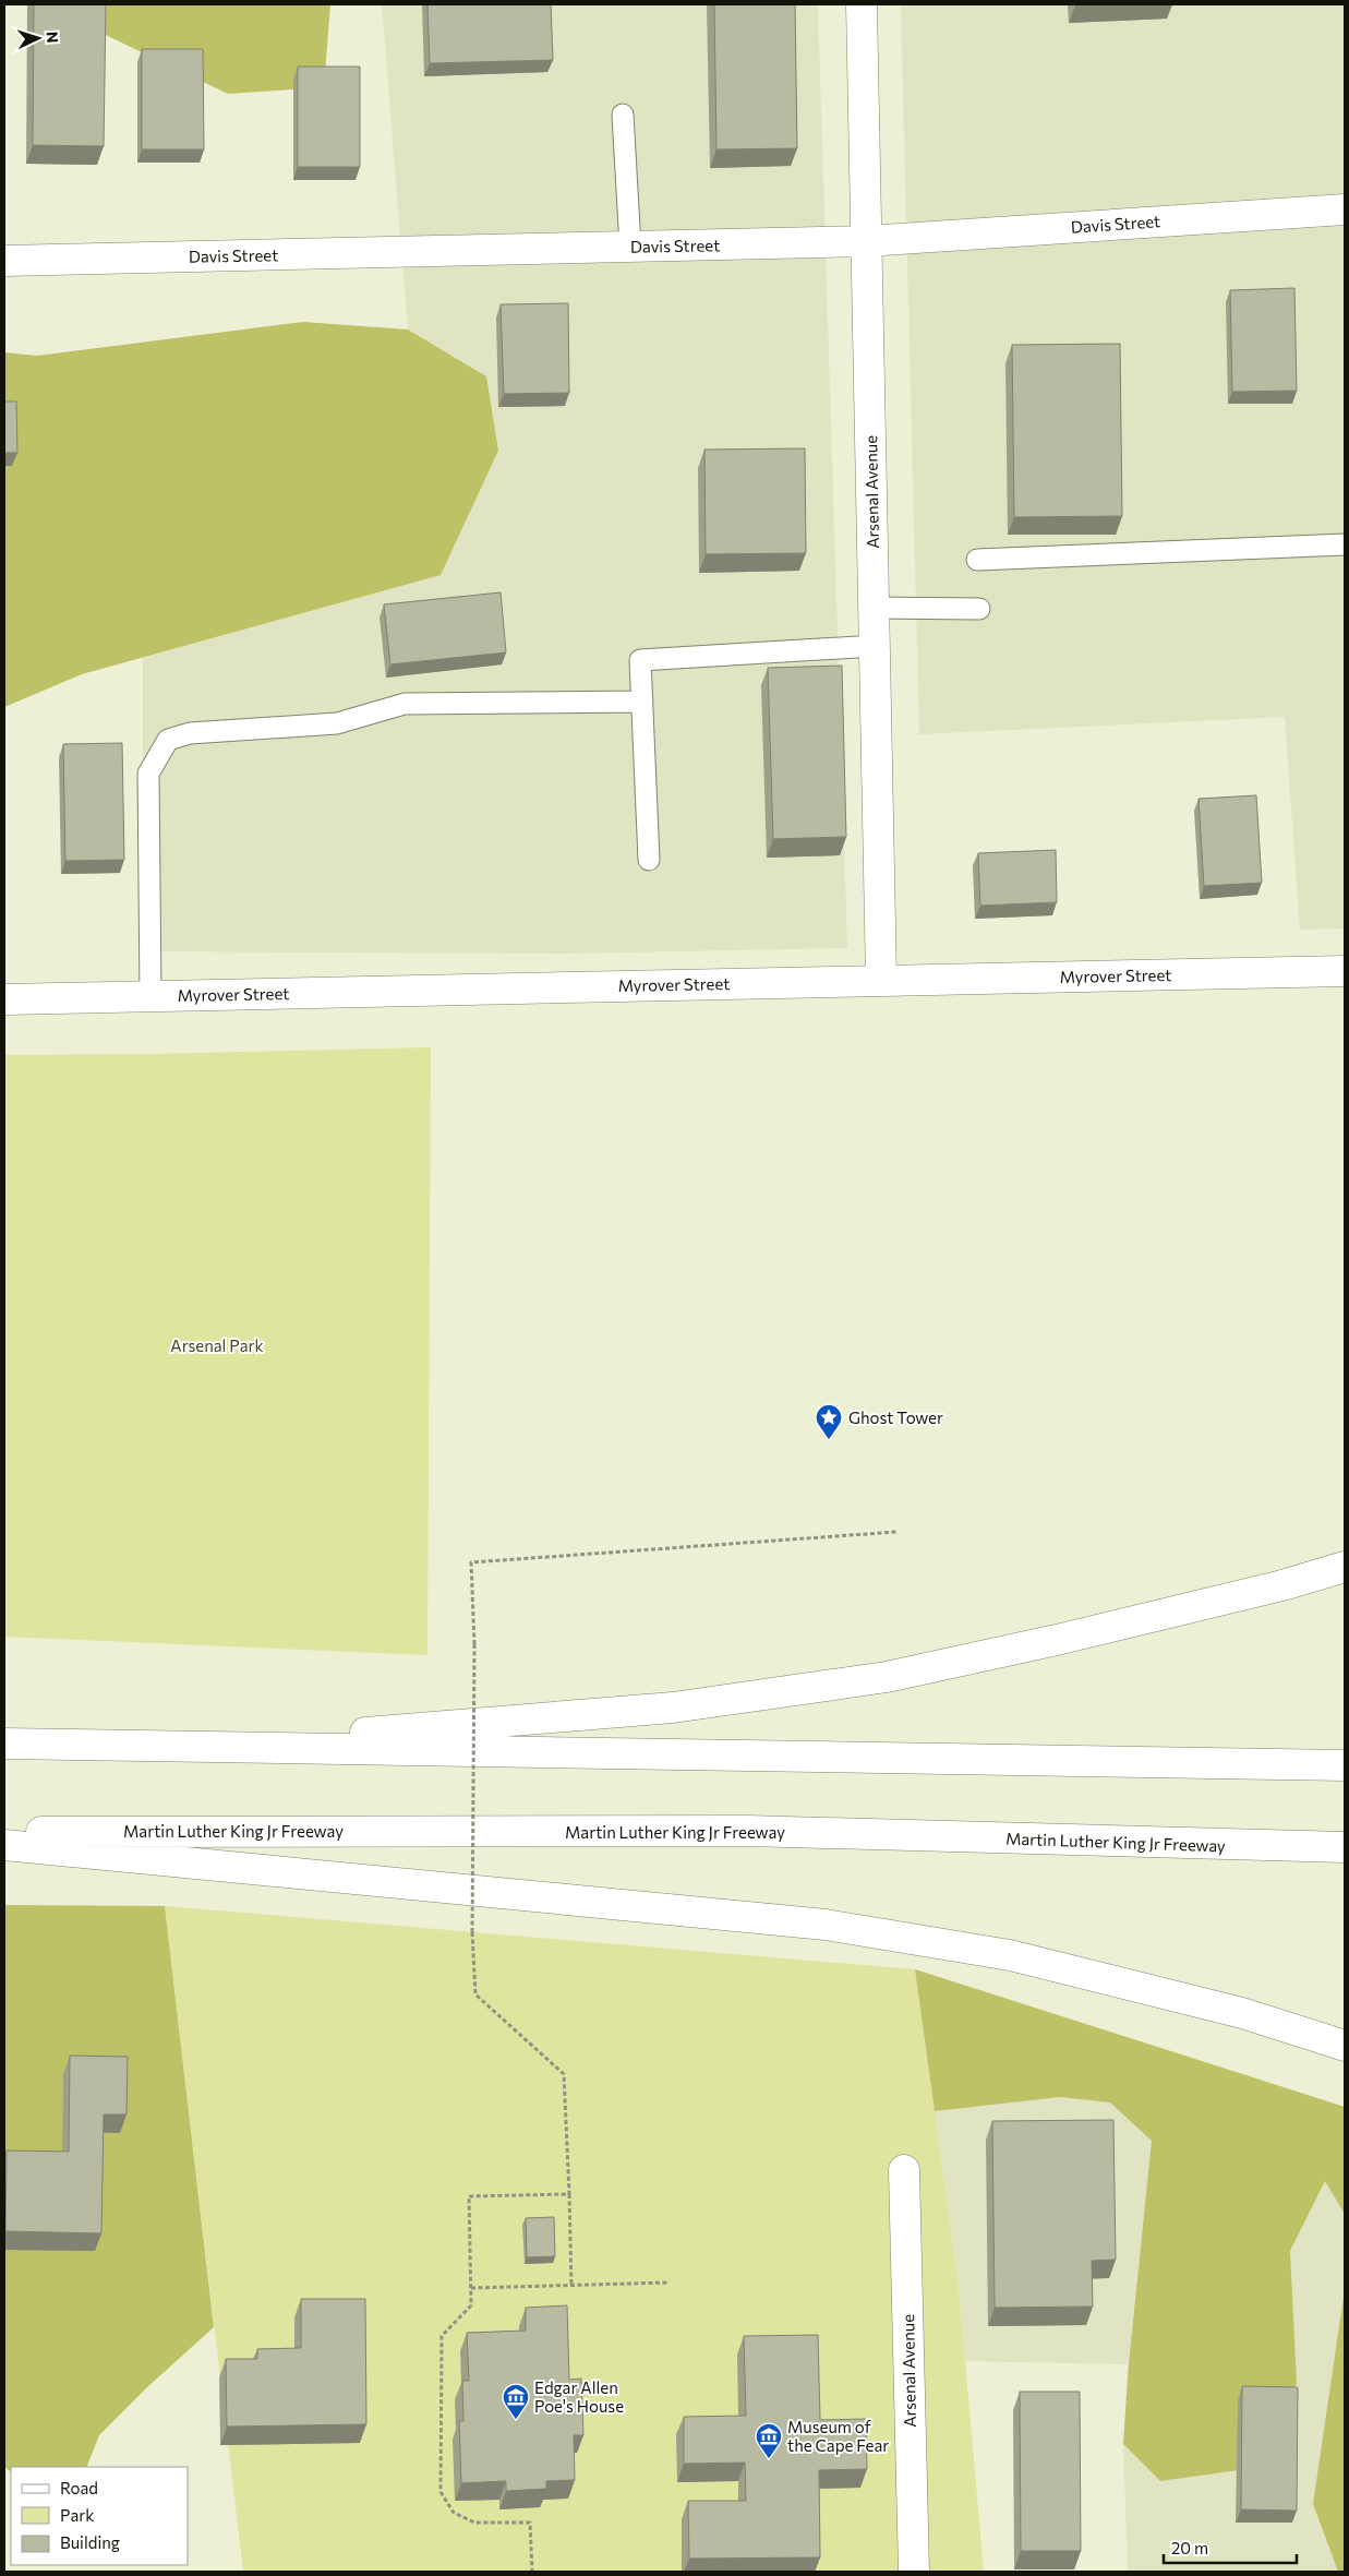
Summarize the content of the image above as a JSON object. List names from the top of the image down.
{
  "streets": {
    "main road": [
      "Davis Street",
      "Arsenal Avenue",
      "Myrover Street",
      "Martin Luther King Jr Freeway"
    ]
  },
  "crossings": [
    ["Davis Street", "Arsenal Avenue"],
    ["Arsenal Avenue", "Myrover Street"]
  ],
  "parks": ["Arsenal Park"],
  "places": {
    "place": ["Ghost Tower"],
    "museum": ["Edgar Allen Poe's House", "Museum of the Cape Fear"]
  },
  "legend": ["Road", "Park", "Building"],
  "scale_bar": "20 m",
  "north": "right"
}
